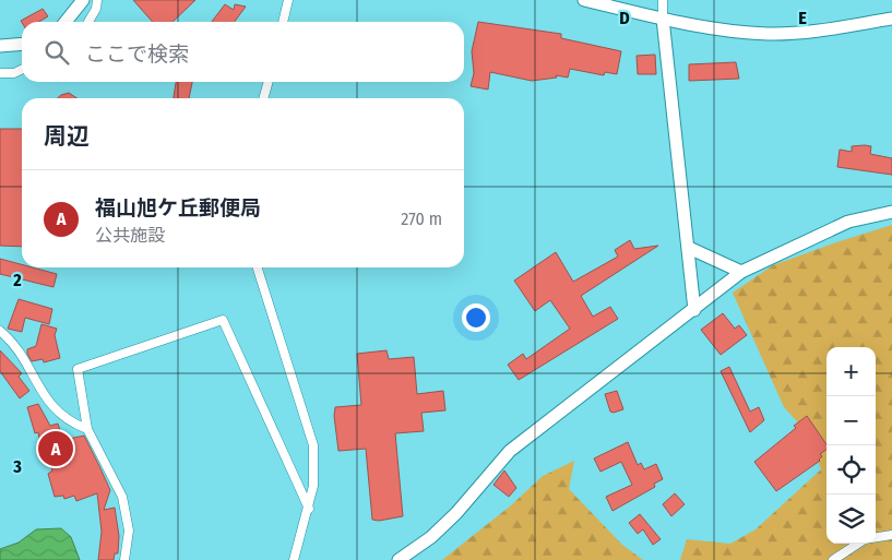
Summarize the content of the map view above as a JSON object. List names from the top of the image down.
{
  "page": {
    "search": "ここで検索",
    "heading": "周辺",
    "list": [
      {
        "mark": "A",
        "name": "福山旭ケ丘郵便局",
        "note": "公共施設",
        "value": "270 m"
      }
    ],
    "map_buttons": ["+", "−"],
    "pins": "A"
  },
  "grid": {
    "columns": ["D", "E"],
    "rows": ["2", "3"]
  }
}
